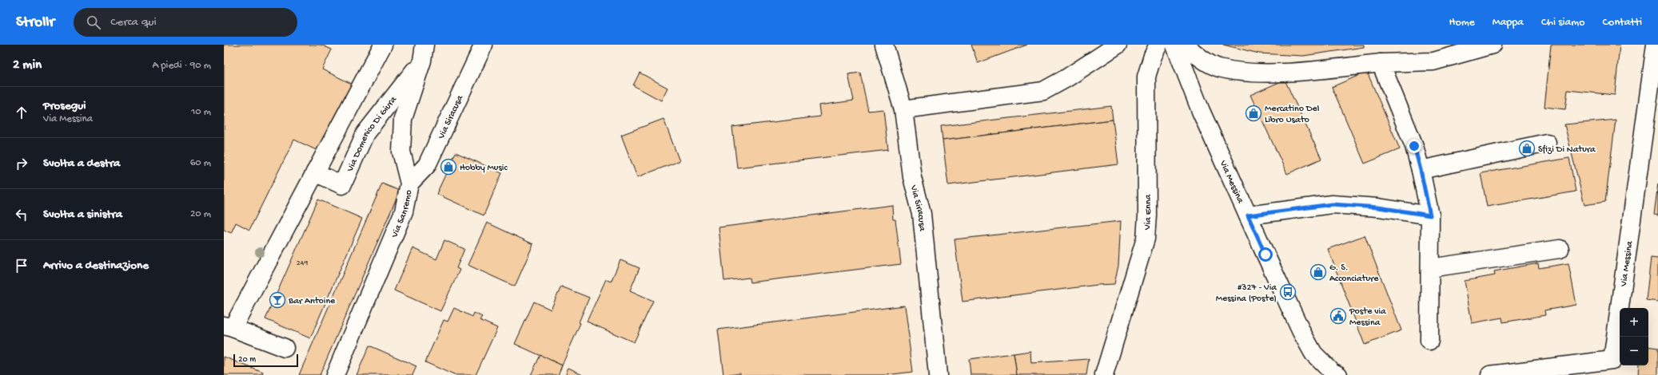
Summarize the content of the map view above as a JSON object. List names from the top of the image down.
{
  "streets": {
    "street": [
      "Via Siracusa",
      "Via Domenico Di Giura",
      "Via Messina",
      "Via Enna",
      "Via Sanremo"
    ]
  },
  "crossings": [
    ["Via Siracusa", "Via Sanremo"],
    ["Via Domenico Di Giura", "Via Sanremo"],
    ["Via Messina", "Via Enna"]
  ],
  "places": {
    "shop": [
      "Mercatino Del Libro Usato",
      "Sfizi Di Natura",
      "Hobby Music",
      "G. S. Acconciature"
    ],
    "bus stop": ["#327 - Via Messina (Poste)"],
    "bar": ["Bar Antoine"],
    "public building": ["Poste via Messina"]
  },
  "house_numbers": ["249"],
  "scale_bar": "20 m",
  "page": {
    "header": "Strollr",
    "search": "Cerca qui",
    "nav": [
      "Home",
      "Mappa",
      "Chi siamo",
      "Contatti"
    ],
    "heading": ["2 min", "A piedi · 90 m"],
    "list": [
      ["Prosegui", "Via Messina", "10 m"],
      ["Svolta a destra", "60 m"],
      ["Svolta a sinistra", "20 m"],
      "Arrivo a destinazione"
    ],
    "map_buttons": ["+", "−"],
    "scale": "20 m"
  }
}
